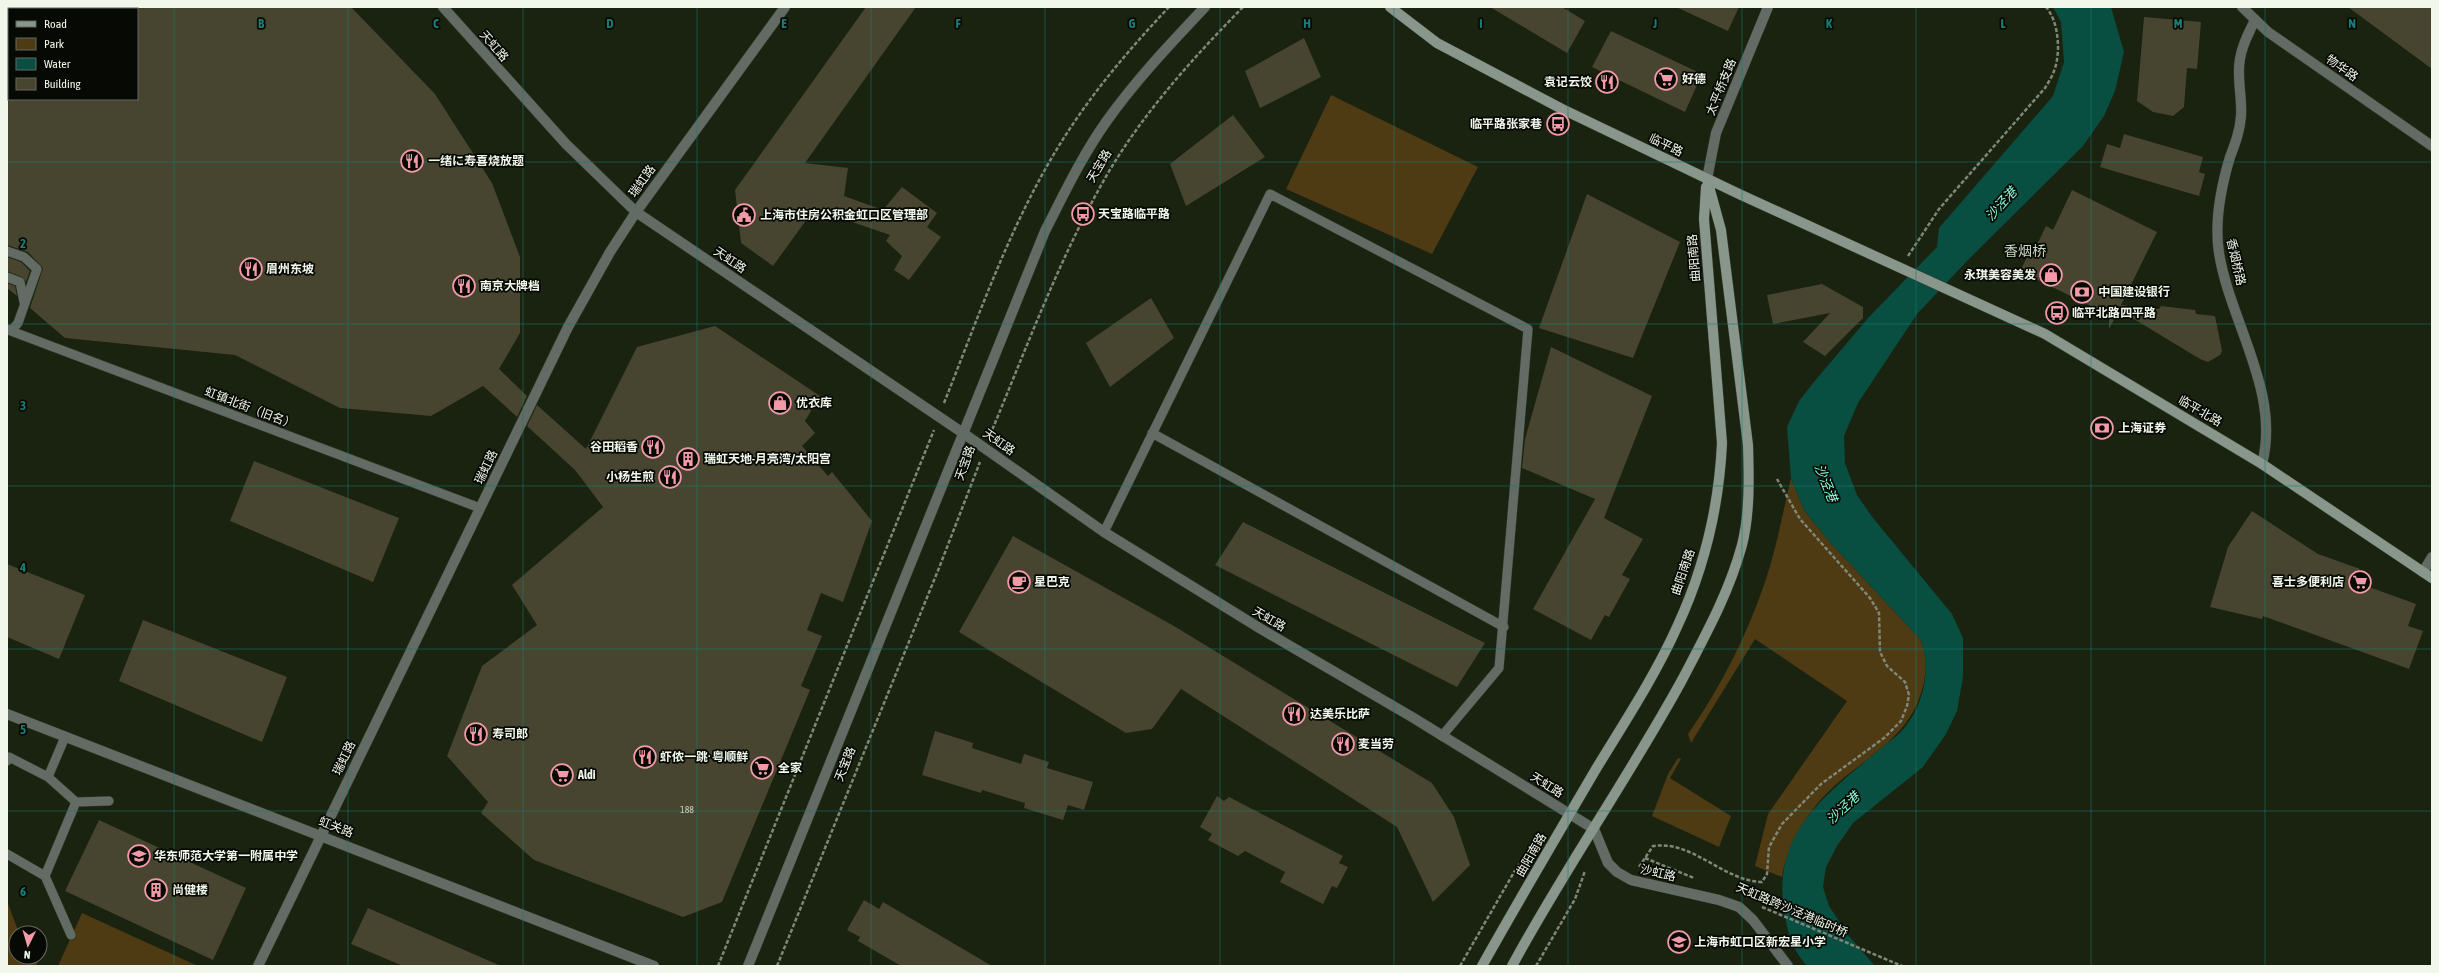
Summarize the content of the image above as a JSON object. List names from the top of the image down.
{
  "streets": {
    "main road": ["临平路", "曲阳南路", "临平北路"],
    "street": [
      "天虹路",
      "物华路",
      "太平桥支路",
      "天宝路",
      "瑞虹路",
      "香烟桥路",
      "虹关路",
      "沙虹路"
    ],
    "lane": ["虹镇北街（旧名）"],
    "path": ["天虹路跨沙泾港临时桥"]
  },
  "crossings": [
    ["天虹路", "天宝路"],
    ["天虹路", "瑞虹路"],
    ["天虹路", "曲阳南路"],
    ["天虹路", "沙虹路"],
    ["物华路", "香烟桥路"],
    ["太平桥支路", "临平路"],
    ["太平桥支路", "曲阳南路"],
    ["临平路", "曲阳南路"],
    ["临平路", "临平北路"],
    ["瑞虹路", "虹镇北街（旧名）"],
    ["瑞虹路", "虹关路"],
    ["香烟桥路", "临平北路"]
  ],
  "districts": ["香烟桥"],
  "water": ["沙泾港"],
  "places": {
    "supermarket": [
      "好德",
      "喜士多便利店",
      "全家",
      "Aldi"
    ],
    "restaurant": [
      "袁记云饺",
      "一绪に寿喜烧放题",
      "眉州东坡",
      "南京大牌档",
      "谷田稻香",
      "小杨生煎",
      "达美乐比萨",
      "寿司郎",
      "麦当劳",
      "虾侬一跳· 粤顺鲜"
    ],
    "bus stop": ["临平路张家巷", "天宝路临平路", "临平北路四平路"],
    "public building": ["上海市住房公积金虹口区管理部"],
    "shop": ["永琪美容美发", "优衣库"],
    "bank": ["中国建设银行", "上海证券"],
    "building": ["瑞虹天地-月亮湾/太阳宫", "尚健楼"],
    "cafe": ["星巴克"],
    "school or university": ["华东师范大学第一附属中学", "上海市虹口区新宏星小学"]
  },
  "house_numbers": ["188"],
  "legend": [
    "Road",
    "Park",
    "Water",
    "Building"
  ],
  "north": "bottom",
  "grid": {
    "columns": [
      "B",
      "C",
      "D",
      "E",
      "F",
      "G",
      "H",
      "I",
      "J",
      "K",
      "L",
      "M",
      "N"
    ],
    "rows": [
      "2",
      "3",
      "4",
      "5",
      "6"
    ]
  }
}
